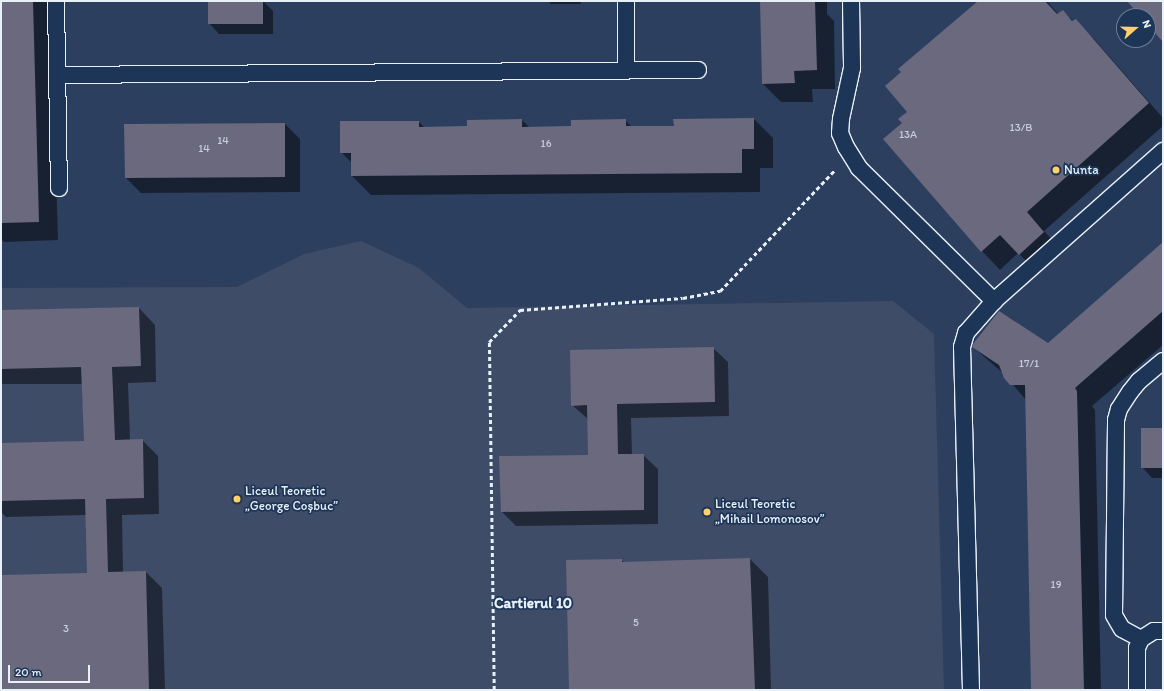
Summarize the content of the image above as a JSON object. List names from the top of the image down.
{
  "districts": ["Cartierul 10"],
  "places": ["Nunta", "Liceul Teoretic „George Coșbuc”", "Liceul Teoretic „Mihail Lomonosov”"],
  "house_numbers": [
    "13/B",
    "13A",
    "14",
    "16",
    "14",
    "17/1",
    "19",
    "5",
    "3"
  ],
  "scale_bar": "20 m",
  "north": "right"
}
